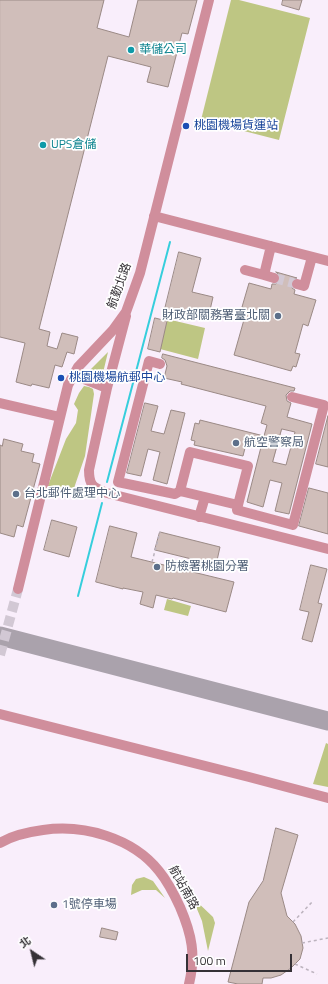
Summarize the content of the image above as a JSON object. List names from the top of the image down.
{
  "streets": {
    "street": ["航勤北路", "航站南路"]
  },
  "places": [
    "華儲公司",
    "桃園機場貨運站",
    "UPS倉儲",
    "財政部關務署臺北關",
    "桃園機場航郵中心",
    "航空警察局",
    "台北郵件處理中心",
    "防檢署桃園分署",
    "1號停車場"
  ],
  "scale_bar": "100 m",
  "north": "top left"
}
